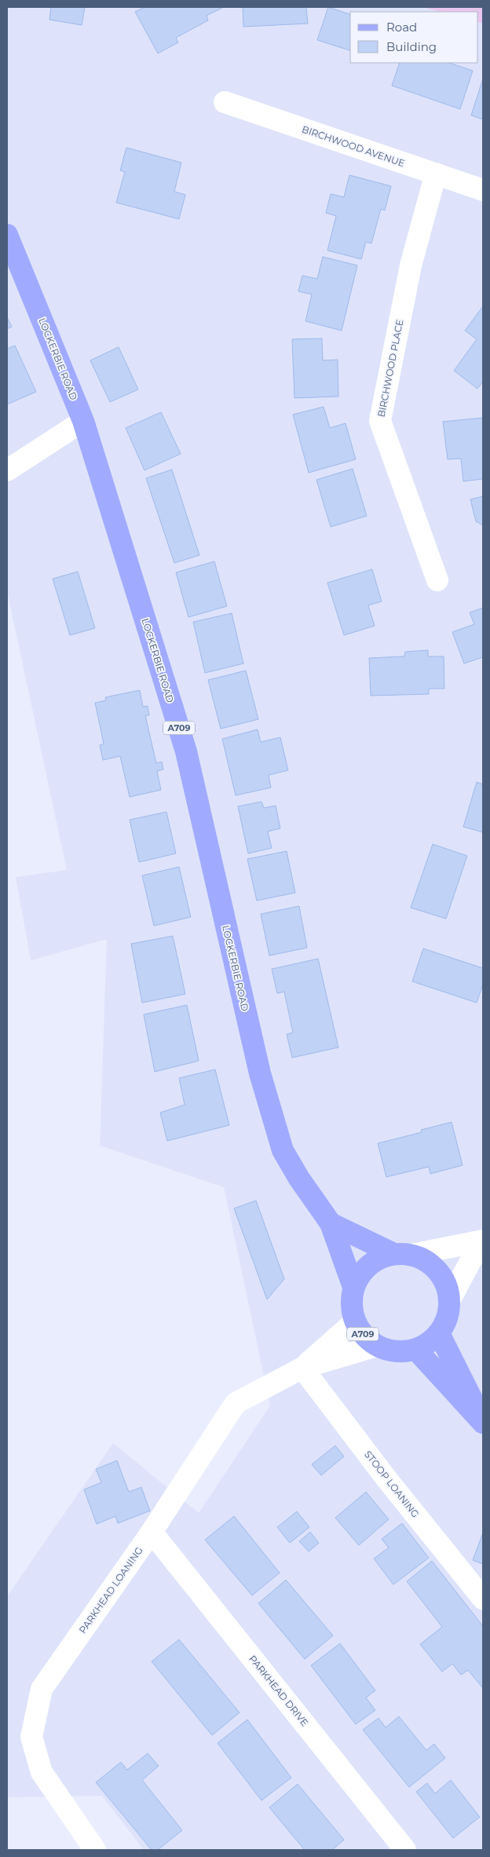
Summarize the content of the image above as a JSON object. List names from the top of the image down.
{
  "streets": {
    "main road": ["LOCKERBIE ROAD", "A709"],
    "street": [
      "BIRCHWOOD AVENUE",
      "BIRCHWOOD PLACE",
      "STOOP LOANING",
      "PARKHEAD LOANING",
      "PARKHEAD DRIVE"
    ]
  },
  "crossings": [
    ["BIRCHWOOD AVENUE", "BIRCHWOOD PLACE"],
    ["LOCKERBIE ROAD", "A709"],
    ["LOCKERBIE ROAD", "PARKHEAD LOANING"],
    ["A709", "PARKHEAD LOANING"],
    ["STOOP LOANING", "PARKHEAD LOANING"],
    ["PARKHEAD LOANING", "PARKHEAD DRIVE"]
  ],
  "legend": ["Road", "Building"]
}
